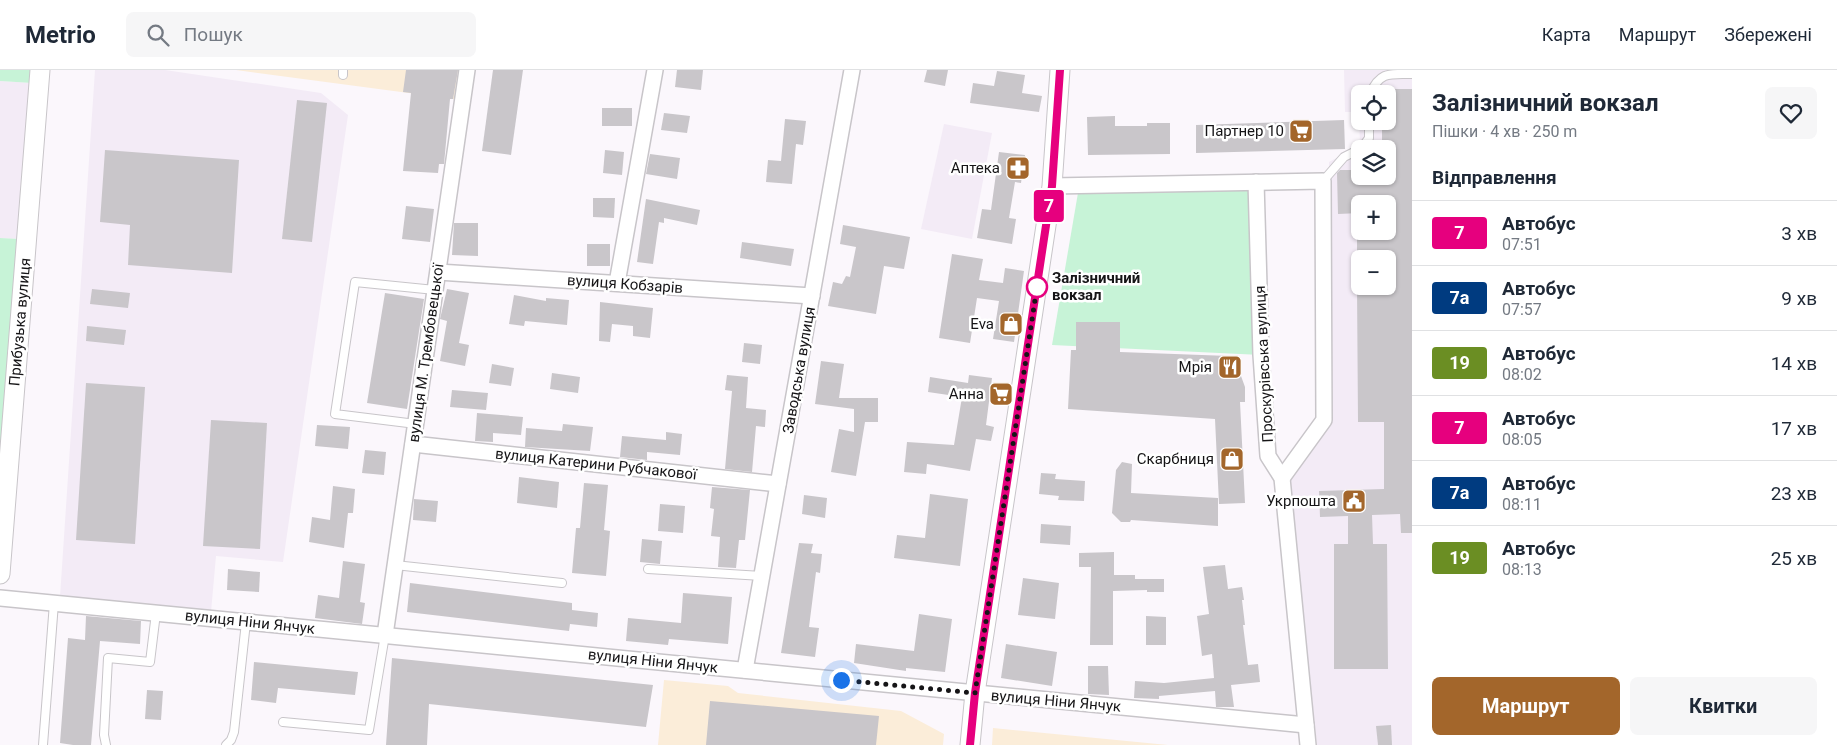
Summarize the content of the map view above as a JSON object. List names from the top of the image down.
{
  "streets": {
    "street": [
      "вулиця Кобзарів",
      "Прибузька вулиця",
      "вулиця М. Трембовецької",
      "Проскурівська вулиця",
      "Заводська вулиця",
      "вулиця Катерини Рубчакової",
      "вулиця Ніни Янчук"
    ]
  },
  "crossings": [
    ["вулиця Кобзарів", "вулиця М. Трембовецької"],
    ["вулиця Кобзарів", "Заводська вулиця"],
    ["вулиця М. Трембовецької", "вулиця Катерини Рубчакової"],
    ["вулиця М. Трембовецької", "вулиця Ніни Янчук"],
    ["Проскурівська вулиця", "вулиця Ніни Янчук"],
    ["Заводська вулиця", "вулиця Катерини Рубчакової"],
    ["Заводська вулиця", "вулиця Ніни Янчук"]
  ],
  "places": {
    "supermarket": ["Партнер 10", "Анна"],
    "pharmacy": ["Аптека"],
    "other": ["Залізничний вокзал"],
    "shop": ["Eva", "Скарбниця"],
    "restaurant": ["Мрія"],
    "public building": ["Укрпошта"]
  },
  "lines": ["bus line 7"],
  "page": {
    "header": "Metrio",
    "search": "Пошук",
    "nav": ["Карта", "Маршрут", "Збережені"],
    "on_map": "7",
    "heading": [
      ["Залізничний вокзал", "Пішки · 4 хв · 250 m"],
      "Відправлення"
    ],
    "map_buttons": ["+", "−"],
    "list": [
      {
        "mark": "7",
        "name": "Автобус",
        "note": "07:51",
        "value": "3 хв"
      },
      {
        "mark": "7а",
        "name": "Автобус",
        "note": "07:57",
        "value": "9 хв"
      },
      {
        "mark": "19",
        "name": "Автобус",
        "note": "08:02",
        "value": "14 хв"
      },
      {
        "mark": "7",
        "name": "Автобус",
        "note": "08:05",
        "value": "17 хв"
      },
      {
        "mark": "7а",
        "name": "Автобус",
        "note": "08:11",
        "value": "23 хв"
      },
      {
        "mark": "19",
        "name": "Автобус",
        "note": "08:13",
        "value": "25 хв"
      }
    ],
    "buttons": ["Маршрут", "Квитки"]
  }
}
